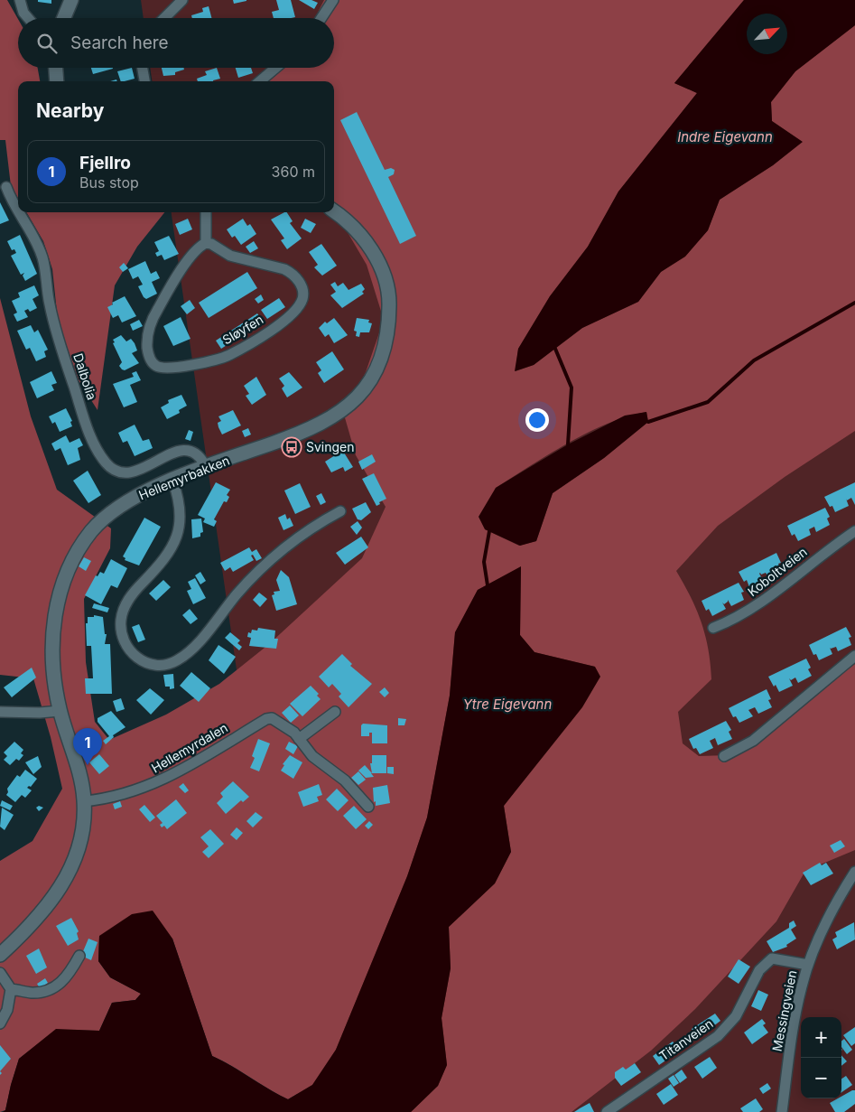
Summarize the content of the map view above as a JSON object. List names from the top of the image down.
{
  "streets": {
    "street": [
      "Sløyfen",
      "Dalbolia",
      "Hellemyrbakken",
      "Koboltveien",
      "Hellemyrdalen",
      "Messingveien",
      "Titanveien"
    ]
  },
  "crossings": [
    ["Dalbolia", "Hellemyrbakken"],
    ["Hellemyrbakken", "Hellemyrdalen"],
    ["Messingveien", "Titanveien"]
  ],
  "water": ["Indre Eigevann", "Ytre Eigevann"],
  "places": {
    "bus stop": ["Svingen"]
  },
  "north": "top right",
  "page": {
    "search": "Search here",
    "heading": "Nearby",
    "list": [
      {
        "mark": "1",
        "name": "Fjellro",
        "note": "Bus stop",
        "value": "360 m"
      }
    ],
    "pins": "1",
    "map_buttons": ["+", "−"]
  }
}
